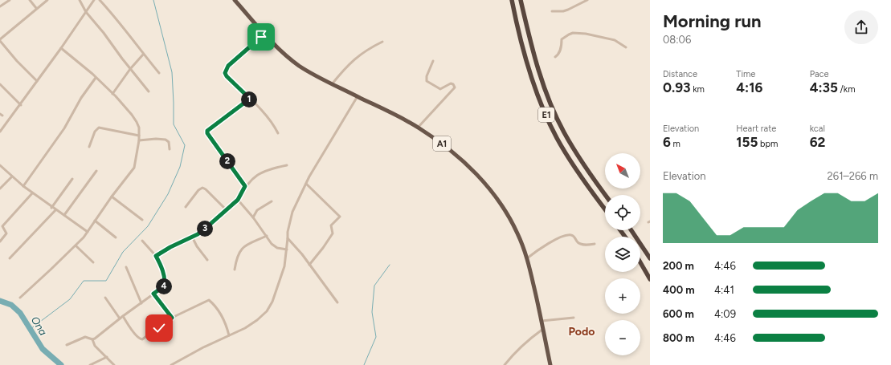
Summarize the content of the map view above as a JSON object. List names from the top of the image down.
{
  "streets": {
    "highway": ["E1", "A1"]
  },
  "districts": ["Podo"],
  "water": ["Ona"],
  "north": "top left",
  "page": {
    "heading": ["Morning run", "08:06"],
    "stats": [
      ["Distance", "0.93 km"],
      ["Time", "4:16"],
      ["Pace", "4:35 /km"],
      ["Elevation", "6 m"],
      ["Heart rate", "155 bpm"],
      ["kcal", "62"]
    ],
    "pins": [
      "1",
      "2",
      "3",
      "4"
    ],
    "map_buttons": ["+", "−"],
    "chart": ["Elevation", "261–266 m"],
    "list": [
      {
        "name": "200 m",
        "note": "4:46"
      },
      {
        "name": "400 m",
        "note": "4:41"
      },
      {
        "name": "600 m",
        "note": "4:09"
      },
      {
        "name": "800 m",
        "note": "4:46"
      }
    ]
  }
}
